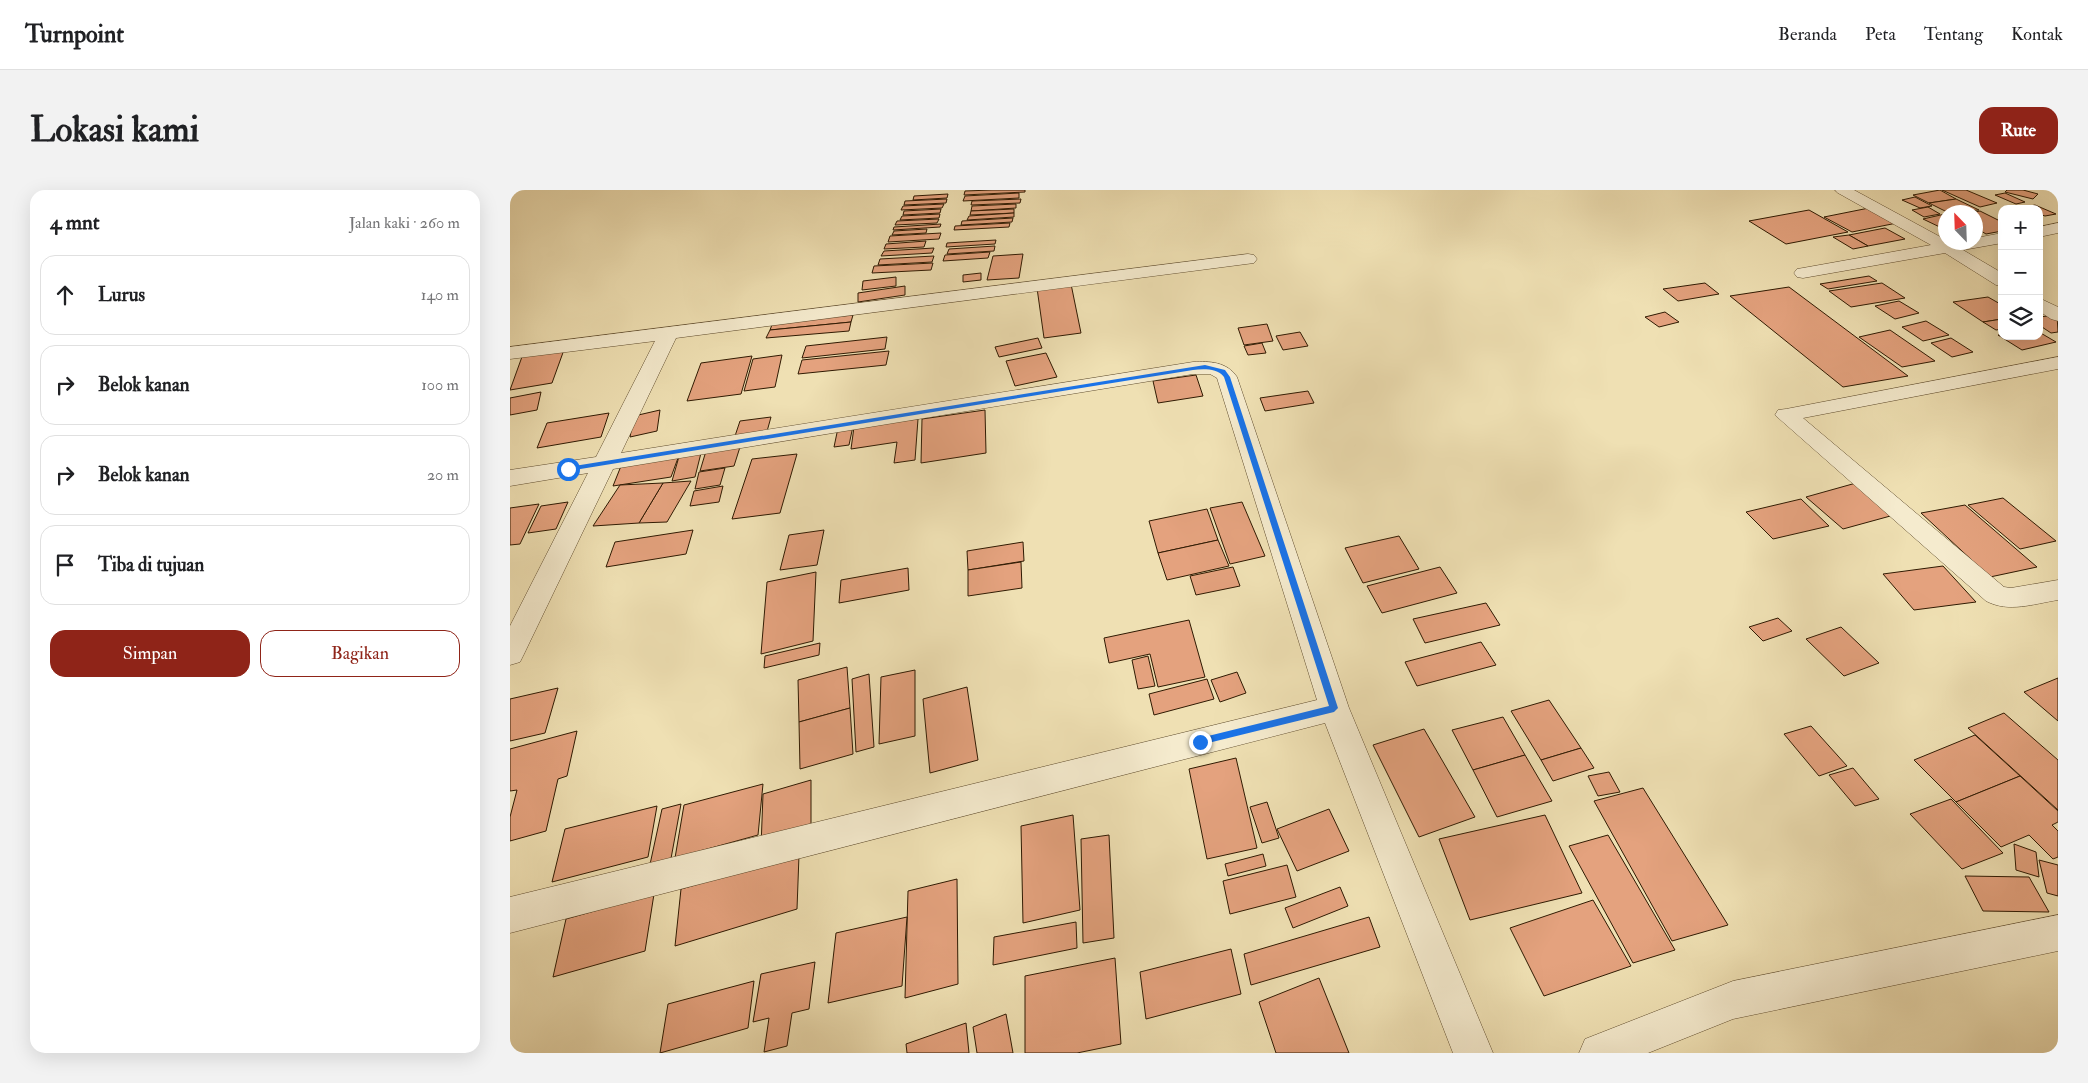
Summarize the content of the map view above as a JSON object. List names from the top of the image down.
{
  "north": "top left",
  "page": {
    "header": "Turnpoint",
    "nav": [
      "Beranda",
      "Peta",
      "Tentang",
      "Kontak"
    ],
    "buttons": [
      "Rute",
      ["Simpan", "Bagikan"]
    ],
    "title": "Lokasi kami",
    "heading": ["4 mnt", "Jalan kaki · 260 m"],
    "map_buttons": ["+", "−"],
    "list": [
      ["Lurus", "140 m"],
      ["Belok kanan", "100 m"],
      ["Belok kanan", "20 m"],
      "Tiba di tujuan"
    ]
  }
}
